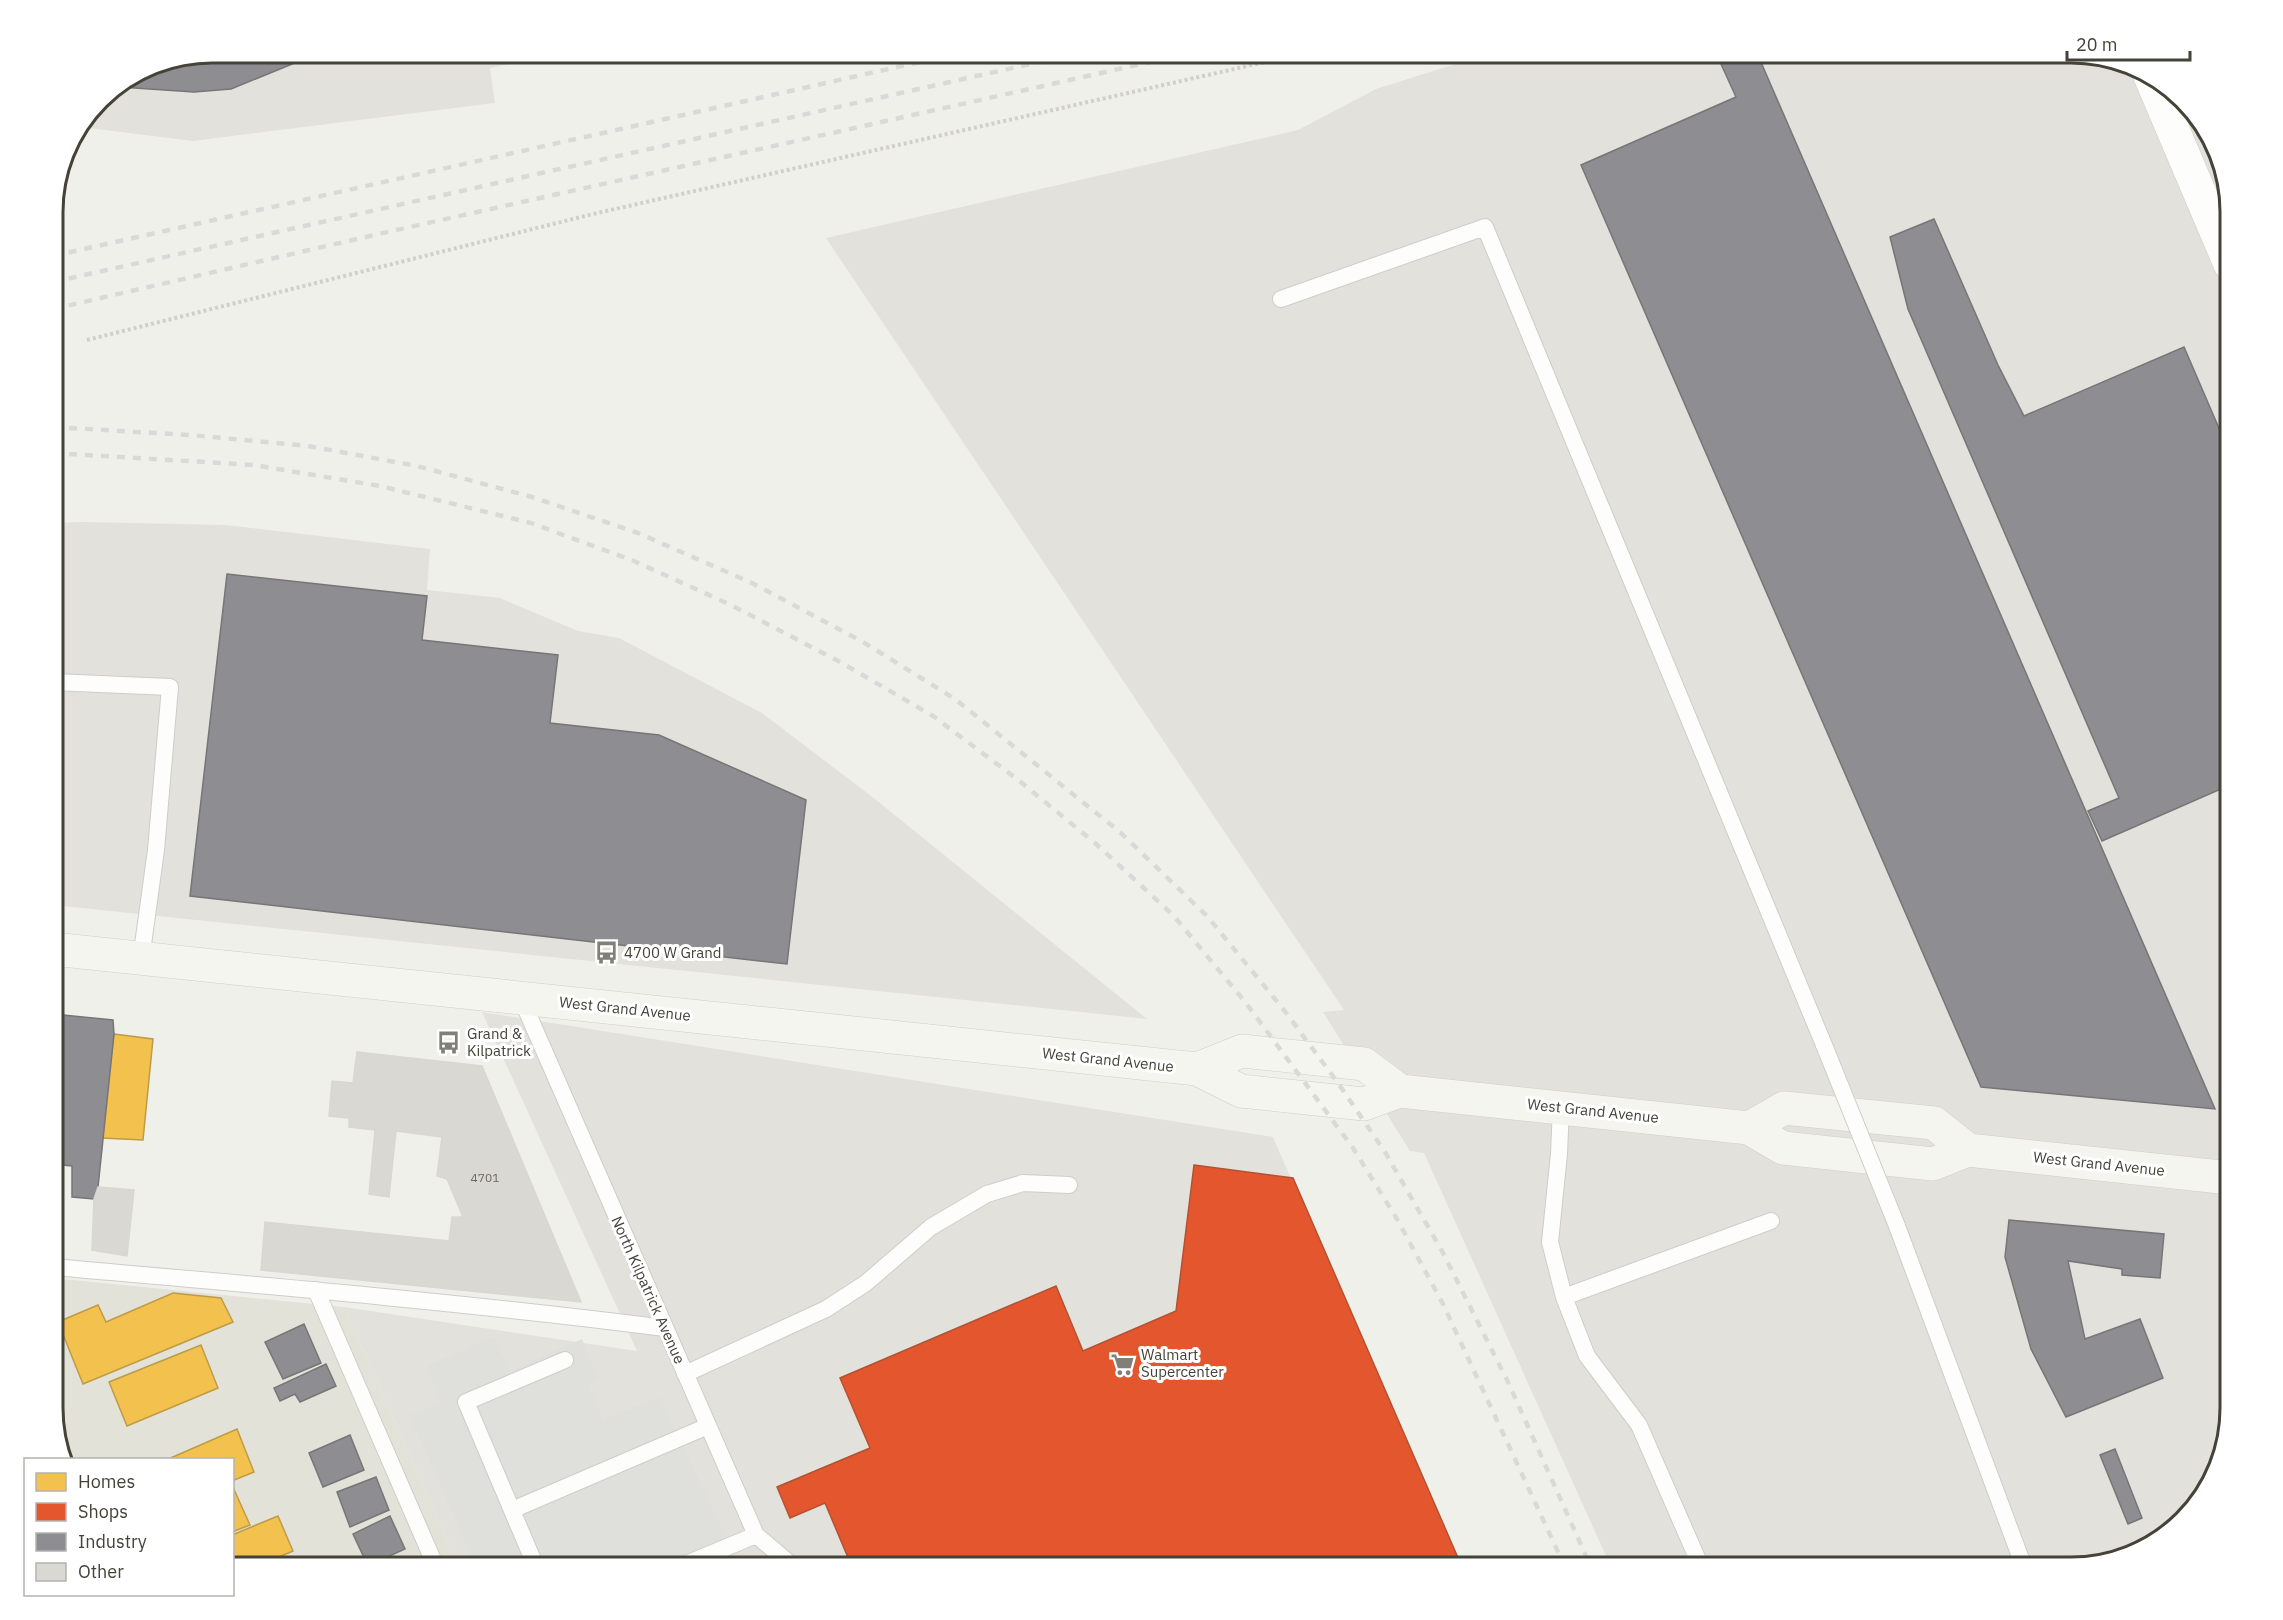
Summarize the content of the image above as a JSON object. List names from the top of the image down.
{
  "streets": {
    "main road": ["West Grand Avenue"],
    "lane": ["North Kilpatrick Avenue"]
  },
  "crossings": [
    ["West Grand Avenue", "North Kilpatrick Avenue"]
  ],
  "places": {
    "bus stop": ["4700 W Grand", "Grand & Kilpatrick"],
    "supermarket": ["Walmart Supercenter"]
  },
  "house_numbers": ["4701"],
  "legend": [
    "Homes",
    "Shops",
    "Industry",
    "Other"
  ],
  "scale_bar": "20 m"
}
